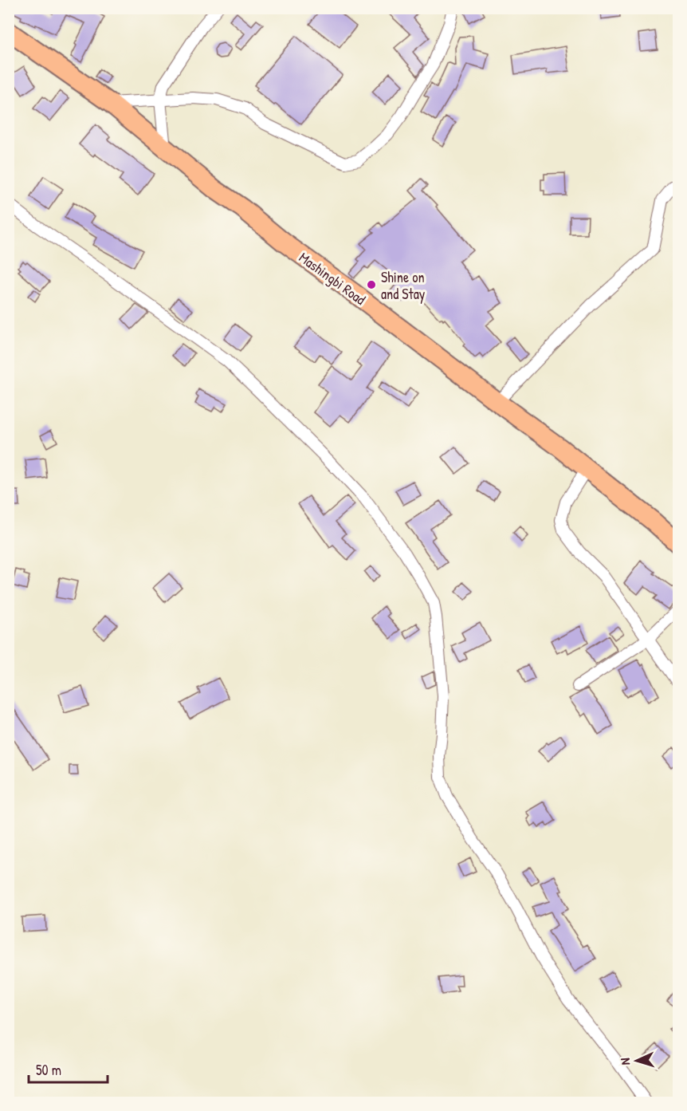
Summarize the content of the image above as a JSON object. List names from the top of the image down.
{
  "streets": {
    "main road": ["Mashingbi Road"]
  },
  "places": ["Shine on and Stay"],
  "scale_bar": "50 m",
  "north": "left"
}
